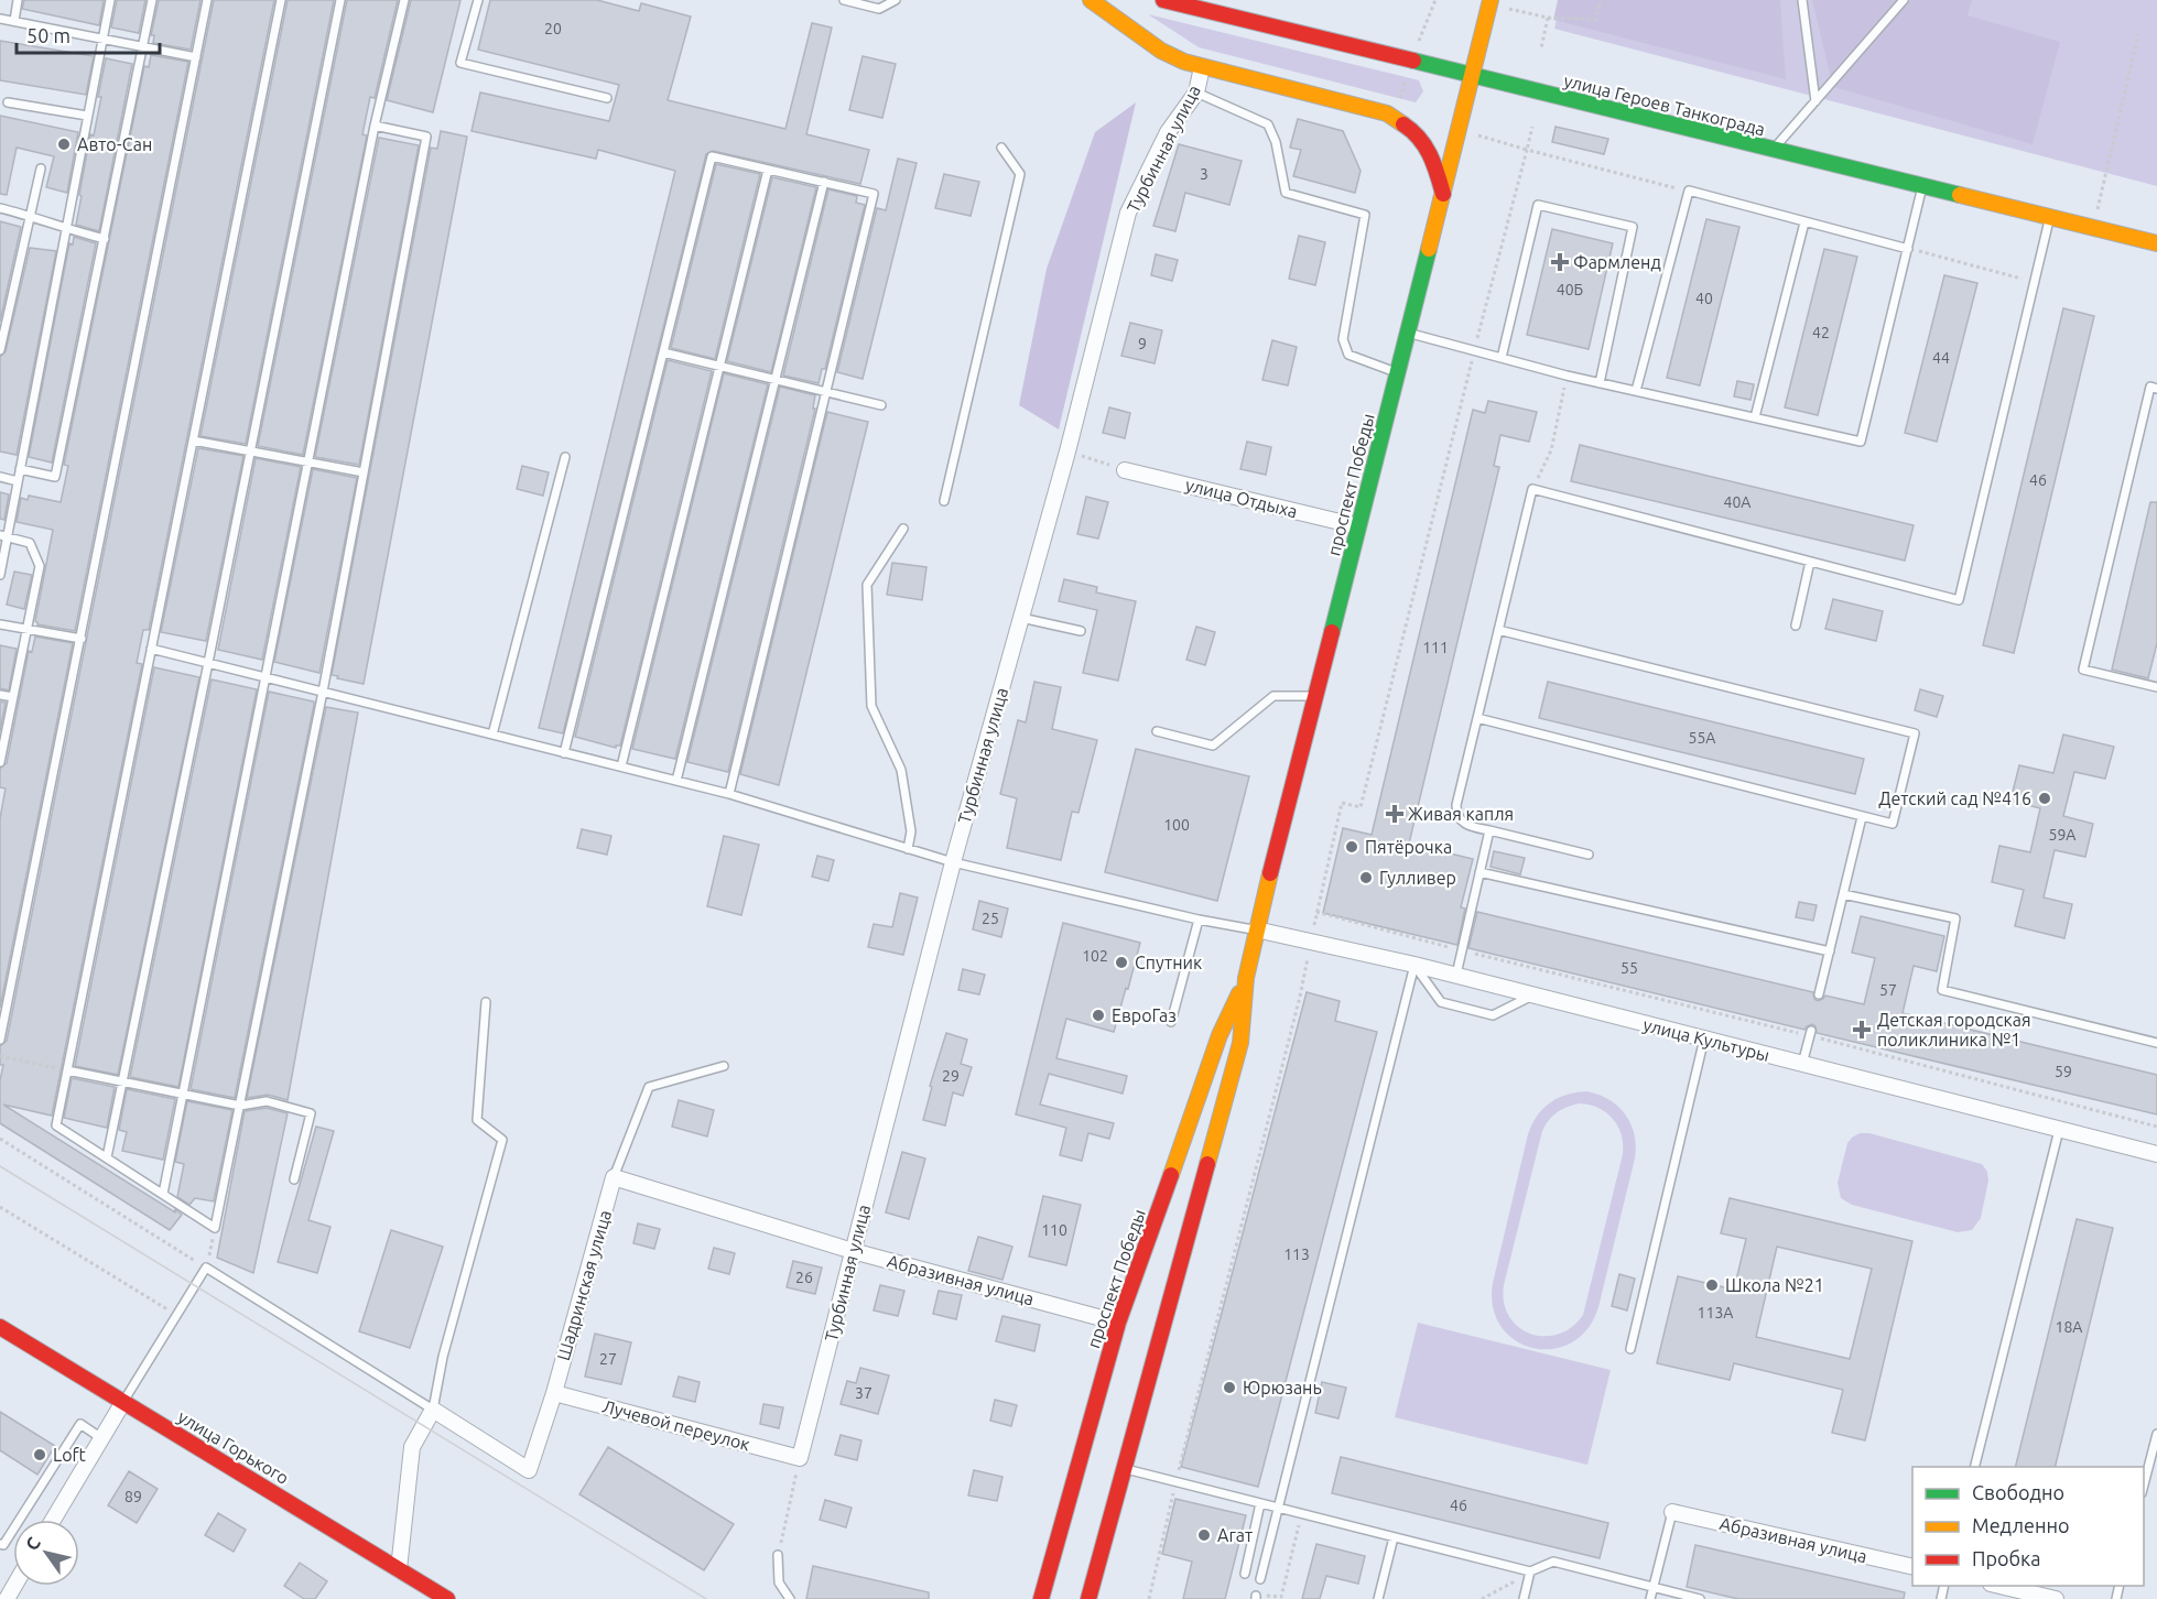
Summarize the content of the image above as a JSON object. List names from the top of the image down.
{
  "streets": {
    "main road": ["улица Героев Танкограда", "проспект Победы", "улица Горького"],
    "street": [
      "Турбинная улица",
      "улица Отдыха",
      "улица Культуры",
      "Абразивная улица",
      "Шадринская улица",
      "Лучевой переулок"
    ]
  },
  "crossings": [
    ["улица Героев Танкограда", "проспект Победы"],
    ["Турбинная улица", "Абразивная улица"],
    ["Турбинная улица", "Лучевой переулок"],
    ["проспект Победы", "улица Отдыха"],
    ["проспект Победы", "улица Культуры"],
    ["проспект Победы", "Абразивная улица"],
    ["Абразивная улица", "Шадринская улица"],
    ["Шадринская улица", "Лучевой переулок"]
  ],
  "places": {
    "other": [
      "Авто-Сан",
      "Детский сад №416",
      "Пятёрочка",
      "Гулливер",
      "Спутник",
      "ЕвроГаз",
      "Школа №21",
      "Юрюзань",
      "Loft",
      "Агат"
    ],
    "health": ["Фармленд", "Живая капля", "Детская городская поликлиника №1"]
  },
  "house_numbers": [
    "20",
    "3",
    "40Б",
    "40",
    "42",
    "9",
    "44",
    "46",
    "40А",
    "111",
    "55А",
    "100",
    "59А",
    "25",
    "102",
    "55",
    "57",
    "59",
    "29",
    "110",
    "113",
    "26",
    "113А",
    "18А",
    "27",
    "37",
    "89",
    "46"
  ],
  "legend": ["Свободно", "Медленно", "Пробка"],
  "scale_bar": "50 m",
  "north": "top left"
}
